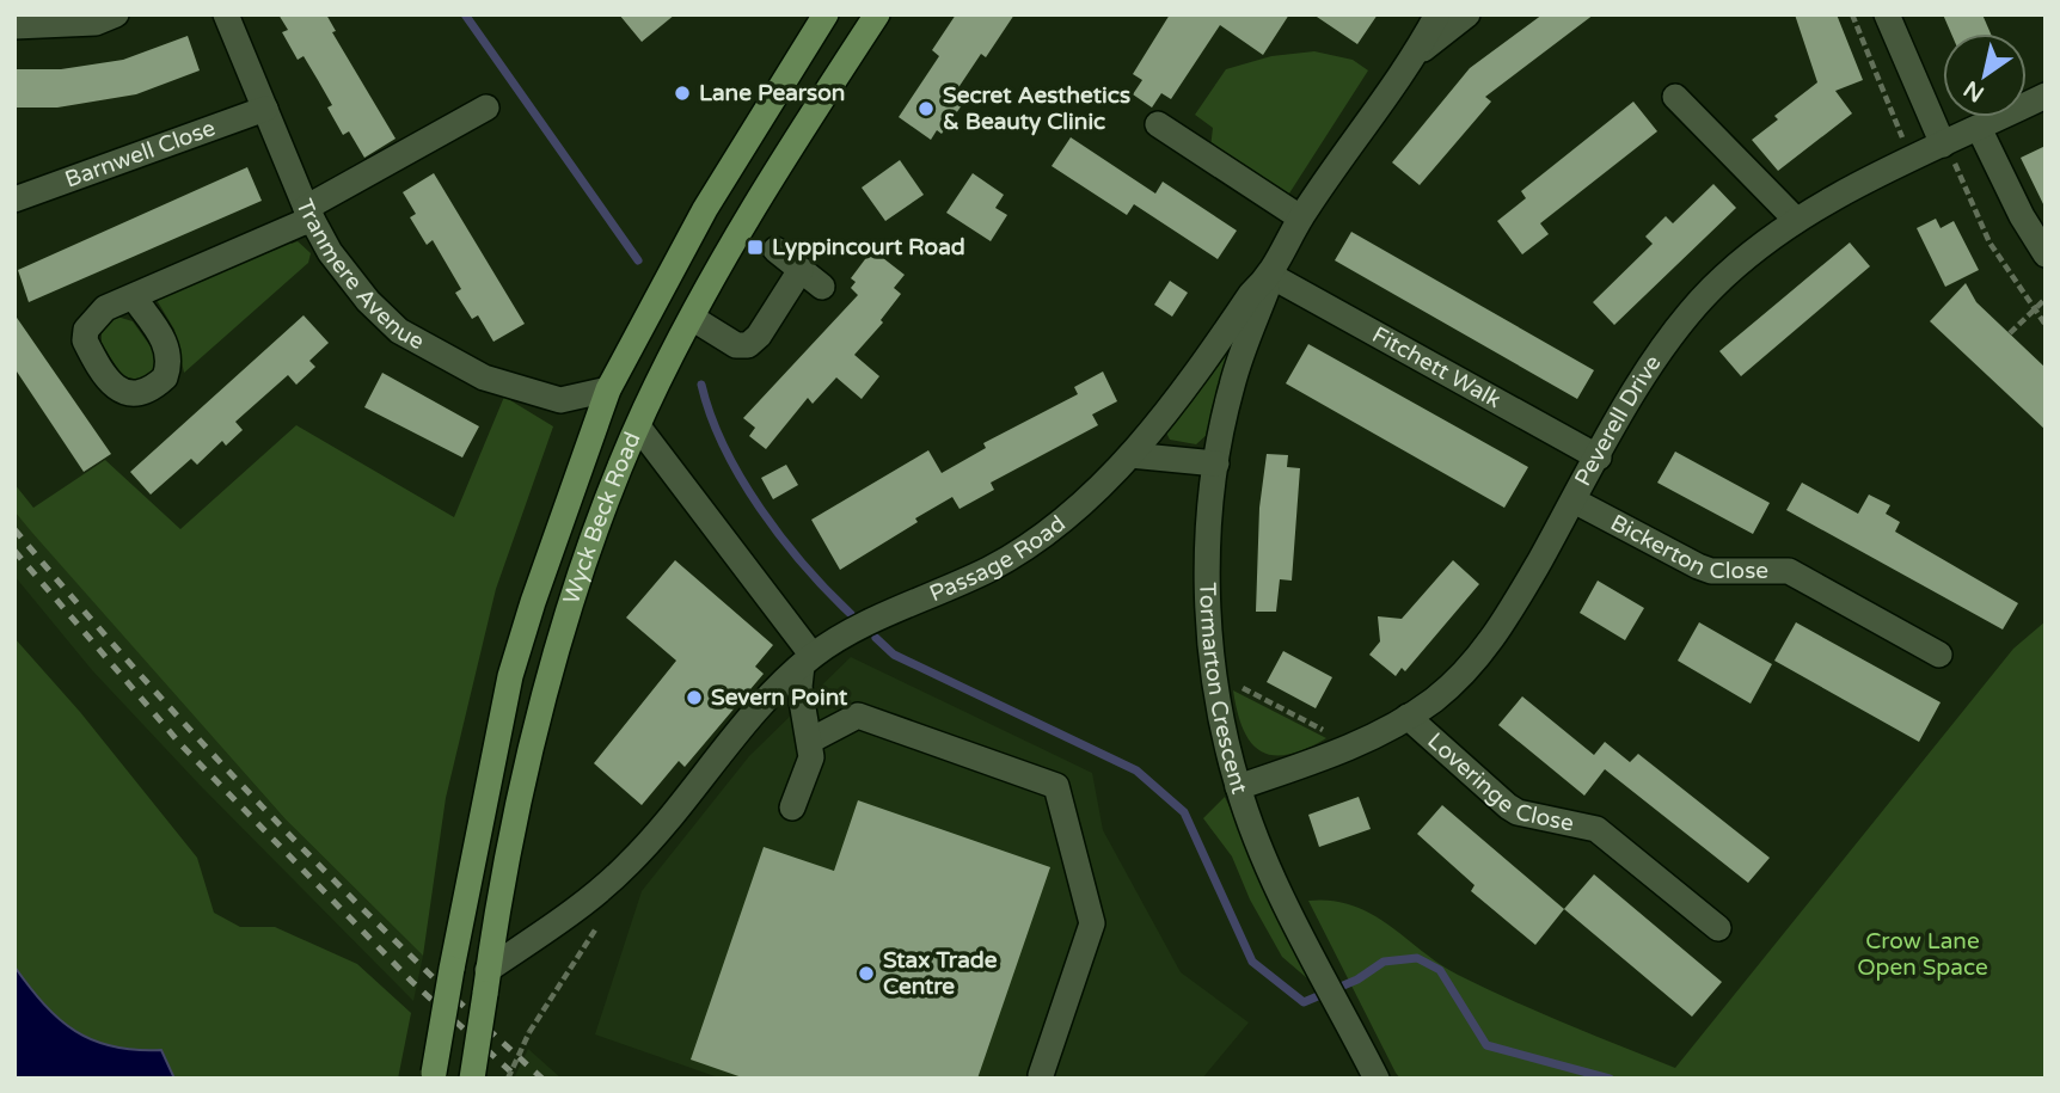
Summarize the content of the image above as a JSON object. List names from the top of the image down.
{
  "streets": {
    "main road": ["Wyck Beck Road"],
    "street": [
      "Barnwell Close",
      "Tranmere Avenue",
      "Fitchett Walk",
      "Peverell Drive",
      "Bickerton Close",
      "Passage Road",
      "Tormarton Crescent",
      "Loveringe Close"
    ]
  },
  "crossings": [
    ["Barnwell Close", "Tranmere Avenue"],
    ["Tranmere Avenue", "Wyck Beck Road"],
    ["Fitchett Walk", "Peverell Drive"],
    ["Fitchett Walk", "Passage Road"],
    ["Fitchett Walk", "Tormarton Crescent"],
    ["Peverell Drive", "Bickerton Close"],
    ["Peverell Drive", "Tormarton Crescent"],
    ["Peverell Drive", "Loveringe Close"],
    ["Wyck Beck Road", "Passage Road"],
    ["Passage Road", "Tormarton Crescent"]
  ],
  "parks": ["Crow Lane Open Space"],
  "places": {
    "other": [
      "Lane Pearson",
      "Secret Aesthetics & Beauty Clinic",
      "Severn Point",
      "Stax Trade Centre"
    ],
    "transit": ["Lyppincourt Road"]
  },
  "north": "bottom left"
}
